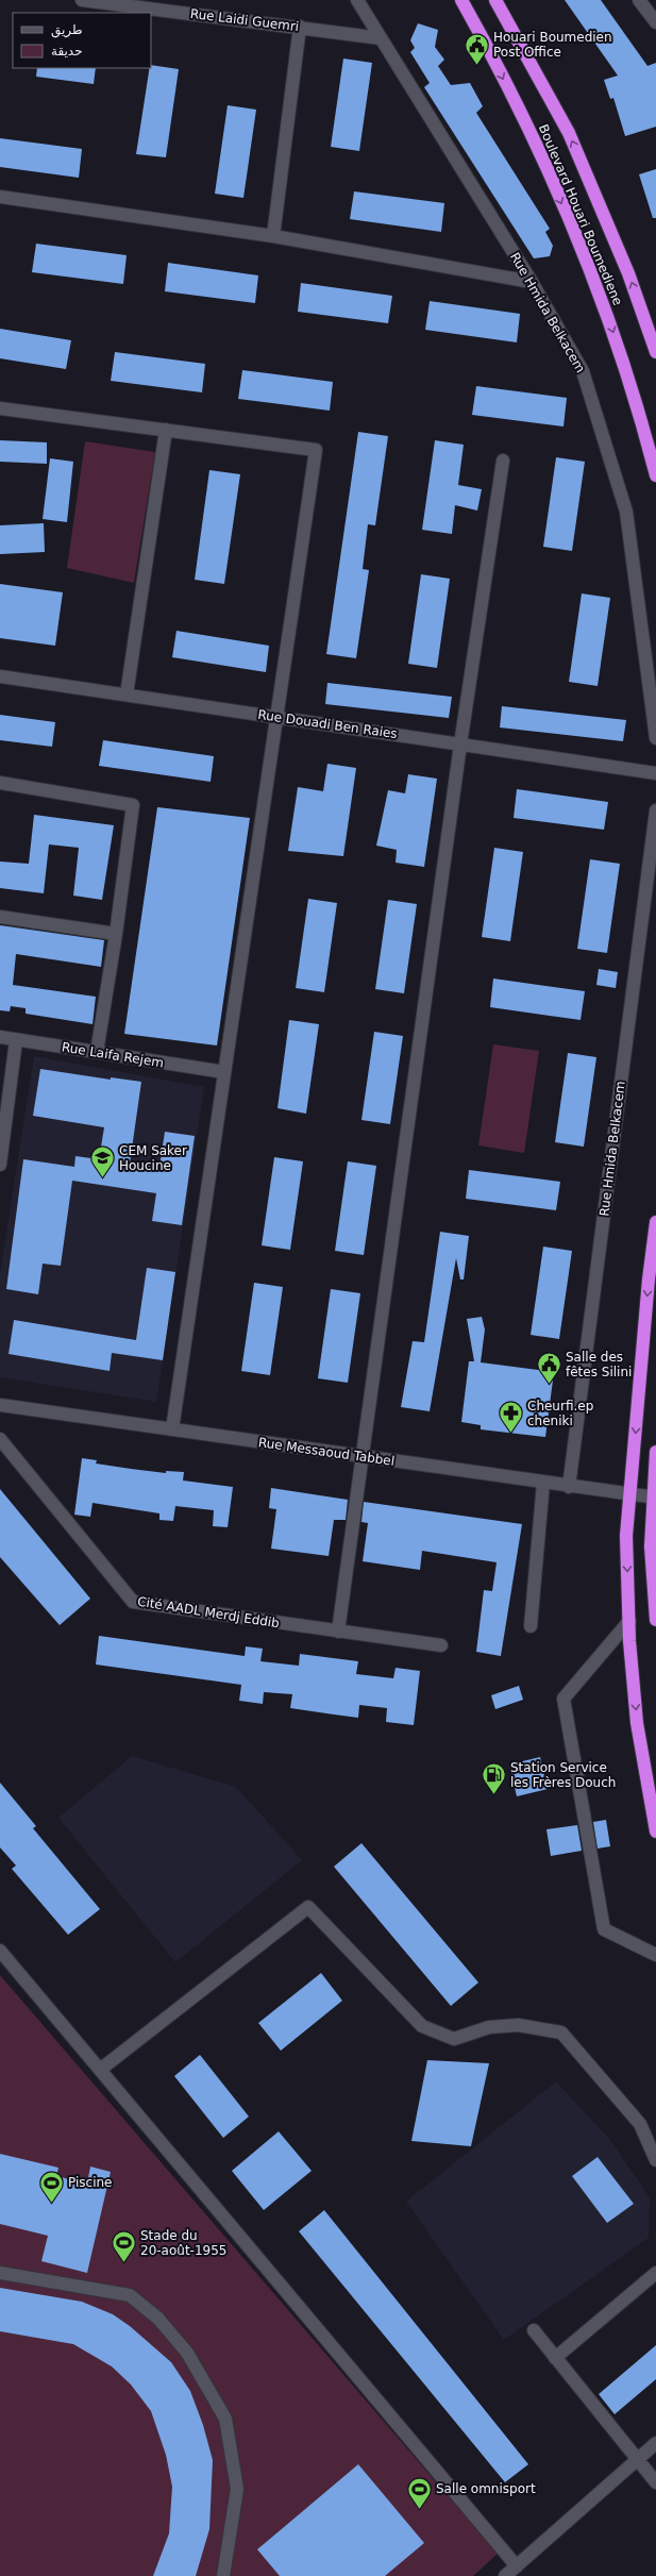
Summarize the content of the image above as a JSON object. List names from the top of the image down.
{
  "streets": {
    "highway": ["Boulevard Houari Boumediene"],
    "street": [
      "Rue Laidi Guemri",
      "Rue Hmida Belkacem",
      "Rue Douadi Ben Raies",
      "Rue Laifa Rejem",
      "Rue Messaoud Tabbel",
      "Cité AADL Merdj Eddib"
    ]
  },
  "crossings": [
    ["Rue Laidi Guemri", "Rue Hmida Belkacem"],
    ["Rue Hmida Belkacem", "Rue Messaoud Tabbel"]
  ],
  "places": {
    "public building": ["Houari Boumedien Post Office", "Salle des fêtes Silini"],
    "school or university": ["CEM Saker Houcine"],
    "pharmacy": ["Cheurfi.ep cheniki"],
    "fuel station": ["Station Service les Frères Douch"],
    "sports": ["Piscine", "Stade du 20-août-1955", "Salle omnisport"]
  },
  "legend": ["طريق", "حديقة"]
}
